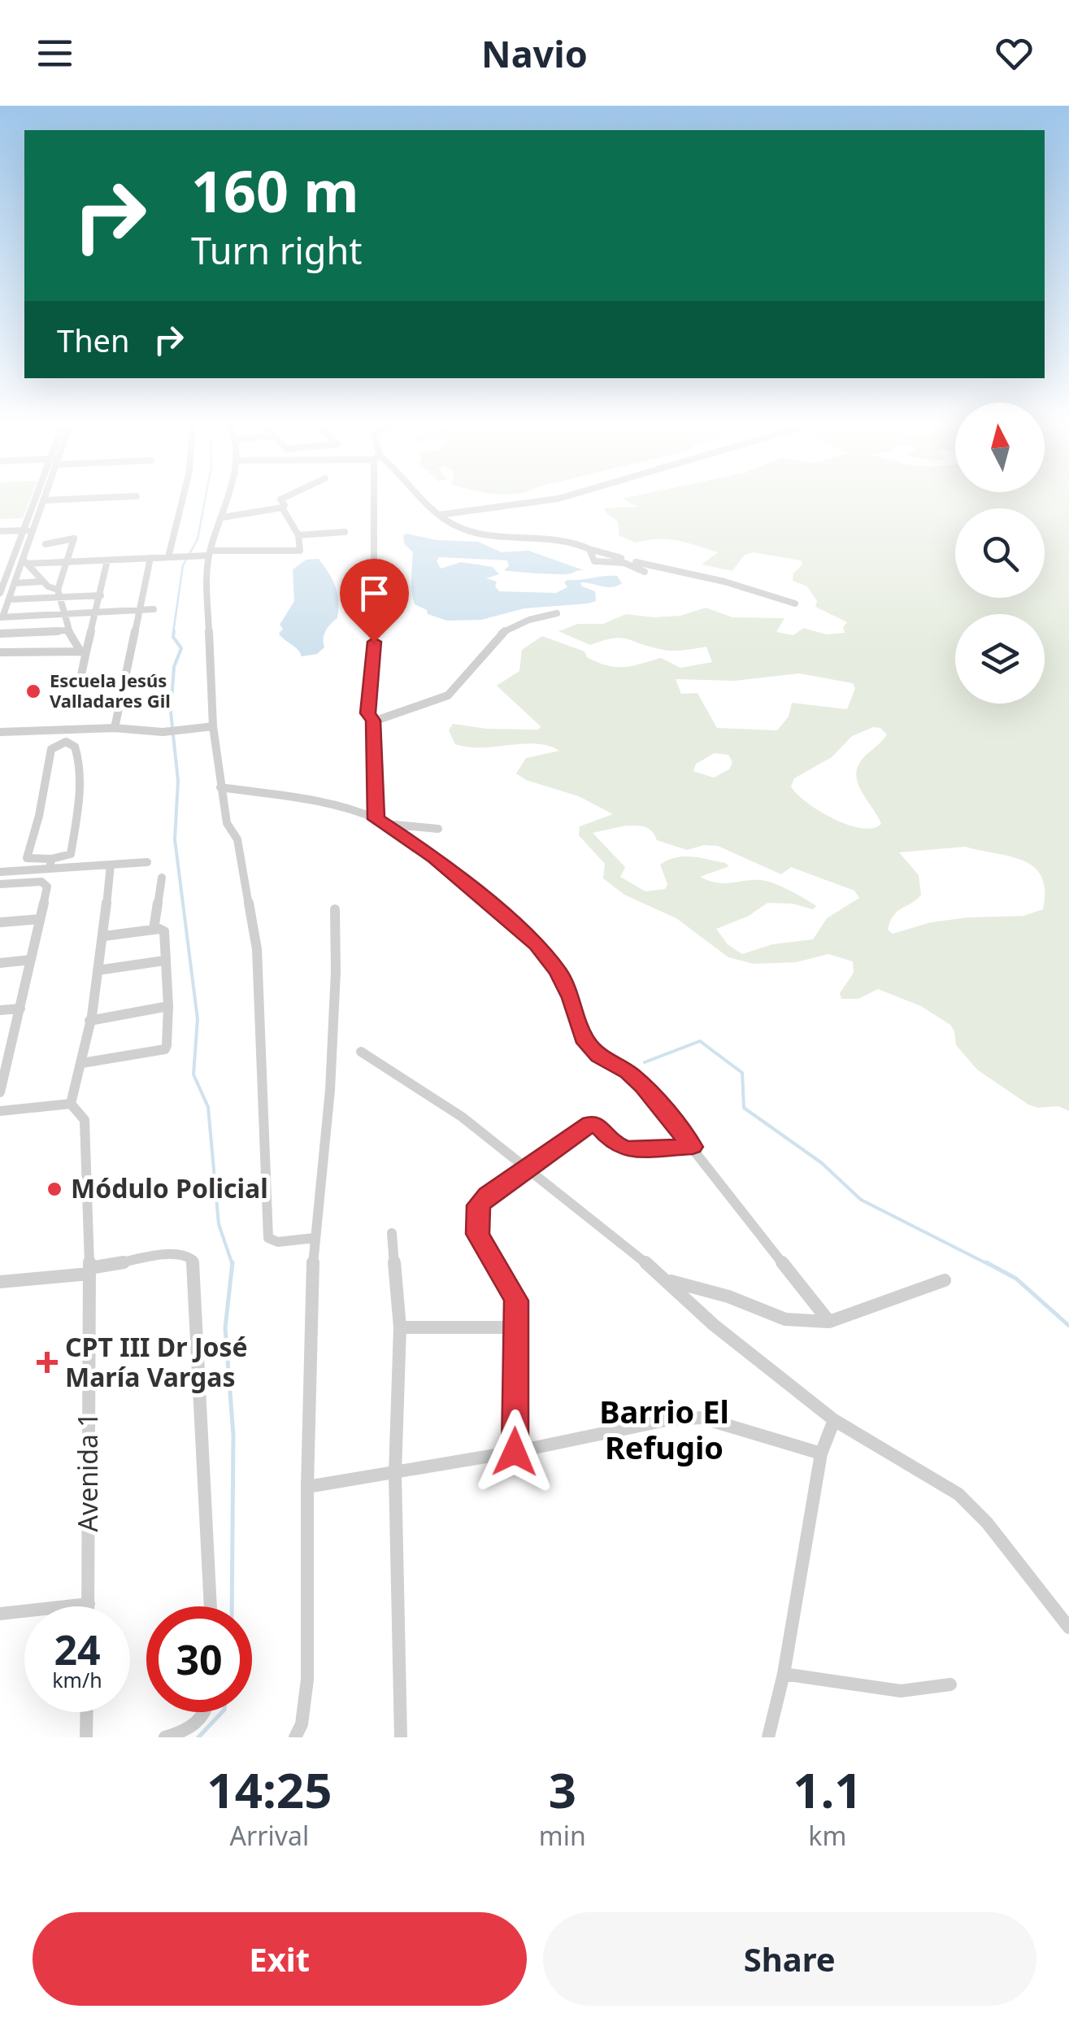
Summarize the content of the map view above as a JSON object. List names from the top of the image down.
{
  "streets": {
    "street": ["Avenida 1"]
  },
  "districts": ["Barrio El Refugio"],
  "places": {
    "other": ["Escuela Jesús Valladares Gil", "Módulo Policial"],
    "health": ["CPT III Dr José María Vargas"]
  },
  "north": "top",
  "page": {
    "header": "Navio",
    "turn": ["160 m", "Turn right"],
    "then": "Then",
    "speed": "24 km/h",
    "limit": "30",
    "eta": [
      "14:25",
      "Arrival",
      "3",
      "min",
      "1.1",
      "km"
    ],
    "buttons": ["Exit", "Share"]
  }
}
